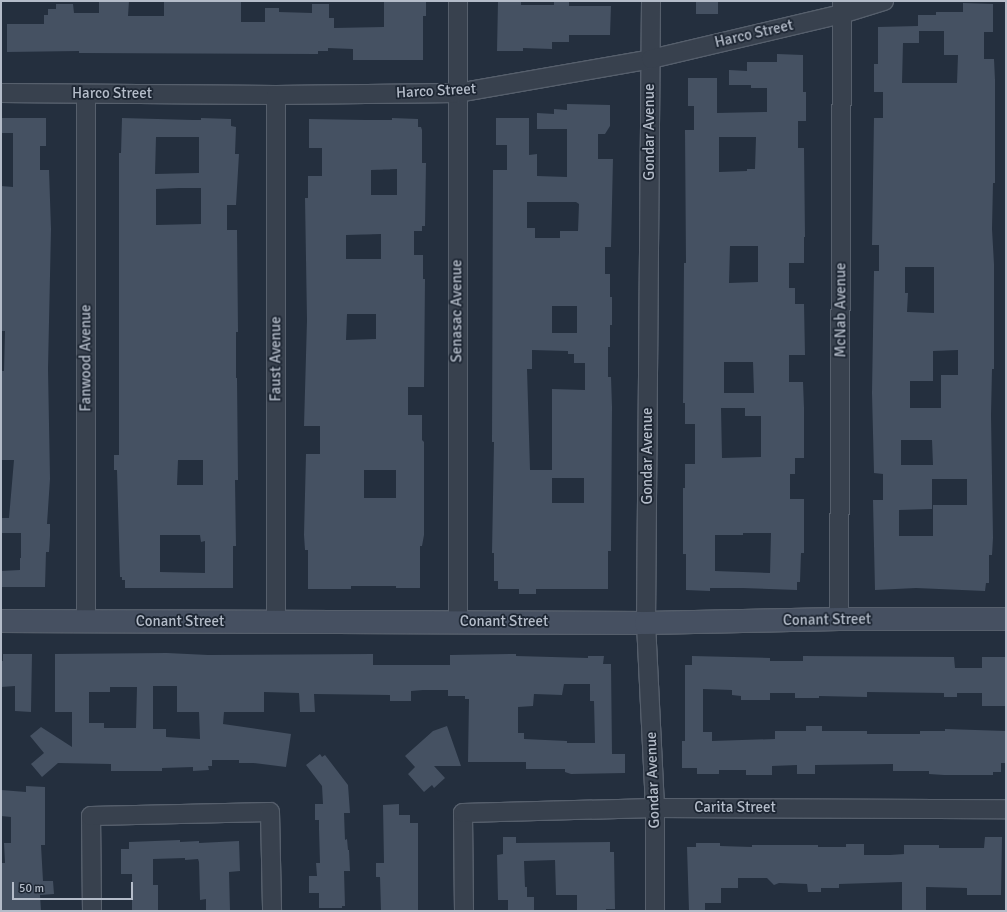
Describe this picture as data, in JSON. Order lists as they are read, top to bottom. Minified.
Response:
{"streets":{"street":["Harco Street","Gondar Avenue","McNab Avenue","Senasac Avenue","Fanwood Avenue","Faust Avenue","Conant Street","Carita Street"]},"crossings":[["Harco Street","Gondar Avenue"],["Harco Street","McNab Avenue"],["Harco Street","Senasac Avenue"],["Harco Street","Fanwood Avenue"],["Harco Street","Faust Avenue"],["Gondar Avenue","Conant Street"],["Gondar Avenue","Carita Street"],["McNab Avenue","Conant Street"],["Senasac Avenue","Conant Street"],["Fanwood Avenue","Conant Street"],["Faust Avenue","Conant Street"]],"scale_bar":"50 m"}
